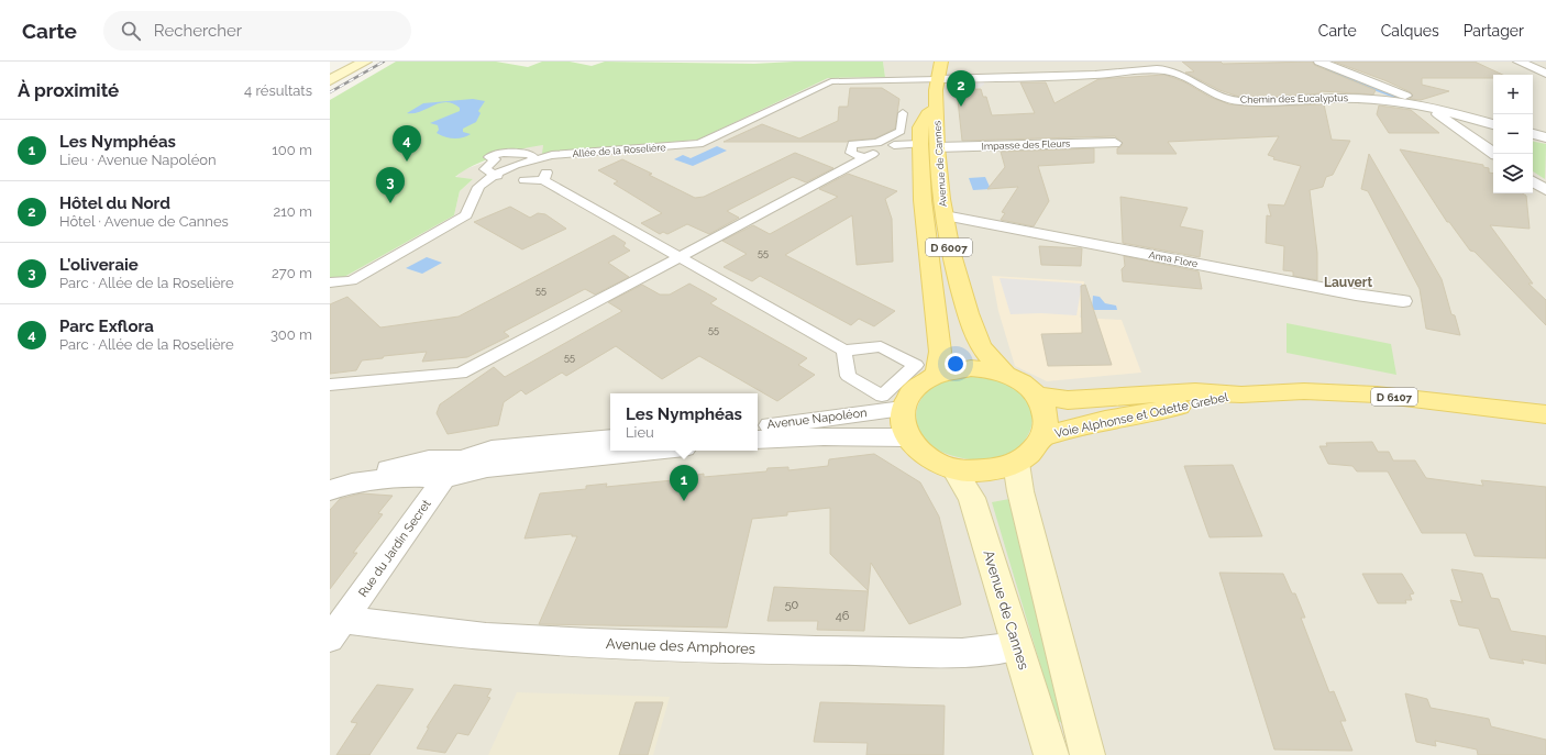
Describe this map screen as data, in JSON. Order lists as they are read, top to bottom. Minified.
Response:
{"streets":{"main road":["Avenue de Cannes","D 6007","D 6107","Voie Alphonse et Odette Grebel"],"street":["Chemin des Eucalyptus","Impasse des Fleurs","Allée de la Roselière","Anna Flore","Avenue Napoléon","Rue du Jardin Secret","Avenue des Amphores"]},"crossings":[["Chemin des Eucalyptus","Allée de la Roselière"],["Chemin des Eucalyptus","Avenue de Cannes"],["Chemin des Eucalyptus","D 6007"],["Impasse des Fleurs","Avenue de Cannes"],["Allée de la Roselière","Avenue de Cannes"],["Allée de la Roselière","D 6007"],["Avenue de Cannes","D 6007"],["Avenue de Cannes","Anna Flore"],["Avenue de Cannes","Voie Alphonse et Odette Grebel"],["Avenue de Cannes","Avenue Napoléon"],["Avenue de Cannes","Avenue des Amphores"],["Voie Alphonse et Odette Grebel","Avenue Napoléon"],["Rue du Jardin Secret","Avenue des Amphores"]],"districts":["Lauvert"],"house_numbers":["55","55","55","55","50","46"],"page":{"header":"Carte","search":"Rechercher","nav":["Carte","Calques","Partager"],"heading":["À proximité","4 résultats"],"pins":["2","4","3","1"],"map_buttons":["+","−"],"list":[{"mark":"1","name":"Les Nymphéas","note":"Lieu · Avenue Napoléon","value":"100 m"},{"mark":"2","name":"Hôtel du Nord","note":"Hôtel · Avenue de Cannes","value":"210 m"},{"mark":"3","name":"L'oliveraie","note":"Parc · Allée de la Roselière","value":"270 m"},{"mark":"4","name":"Parc Exflora","note":"Parc · Allée de la Roselière","value":"300 m"}],"popup":["Les Nymphéas","Lieu"]}}
